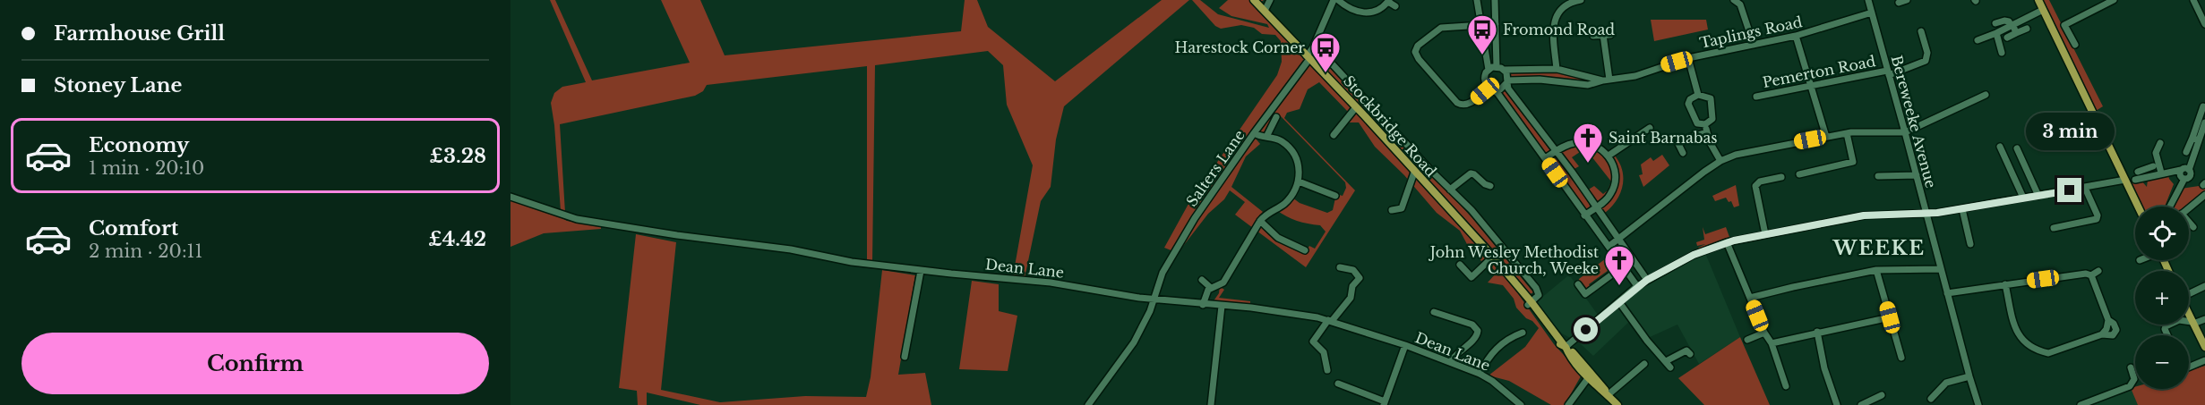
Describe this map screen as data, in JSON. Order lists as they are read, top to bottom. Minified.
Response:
{"streets":{"main road":["Stockbridge Road"],"street":["Taplings Road","Pemerton Road","Bereweeke Avenue","Salters Lane","Dean Lane"]},"crossings":[["Taplings Road","Bereweeke Avenue"],["Pemerton Road","Bereweeke Avenue"],["Stockbridge Road","Salters Lane"],["Salters Lane","Dean Lane"]],"districts":["WEEKE"],"places":{"bus stop":["Fromond Road","Harestock Corner"],"church":["Saint Barnabas","John Wesley Methodist Church, Weeke"]},"page":{"banner":["Farmhouse Grill","Stoney Lane"],"bubble":"3 min","list":[{"name":"Economy","note":"1 min · 20:10","value":"£3.28"},{"name":"Comfort","note":"2 min · 20:11","value":"£4.42"}],"map_buttons":["+","−"],"buttons":"Confirm"}}
